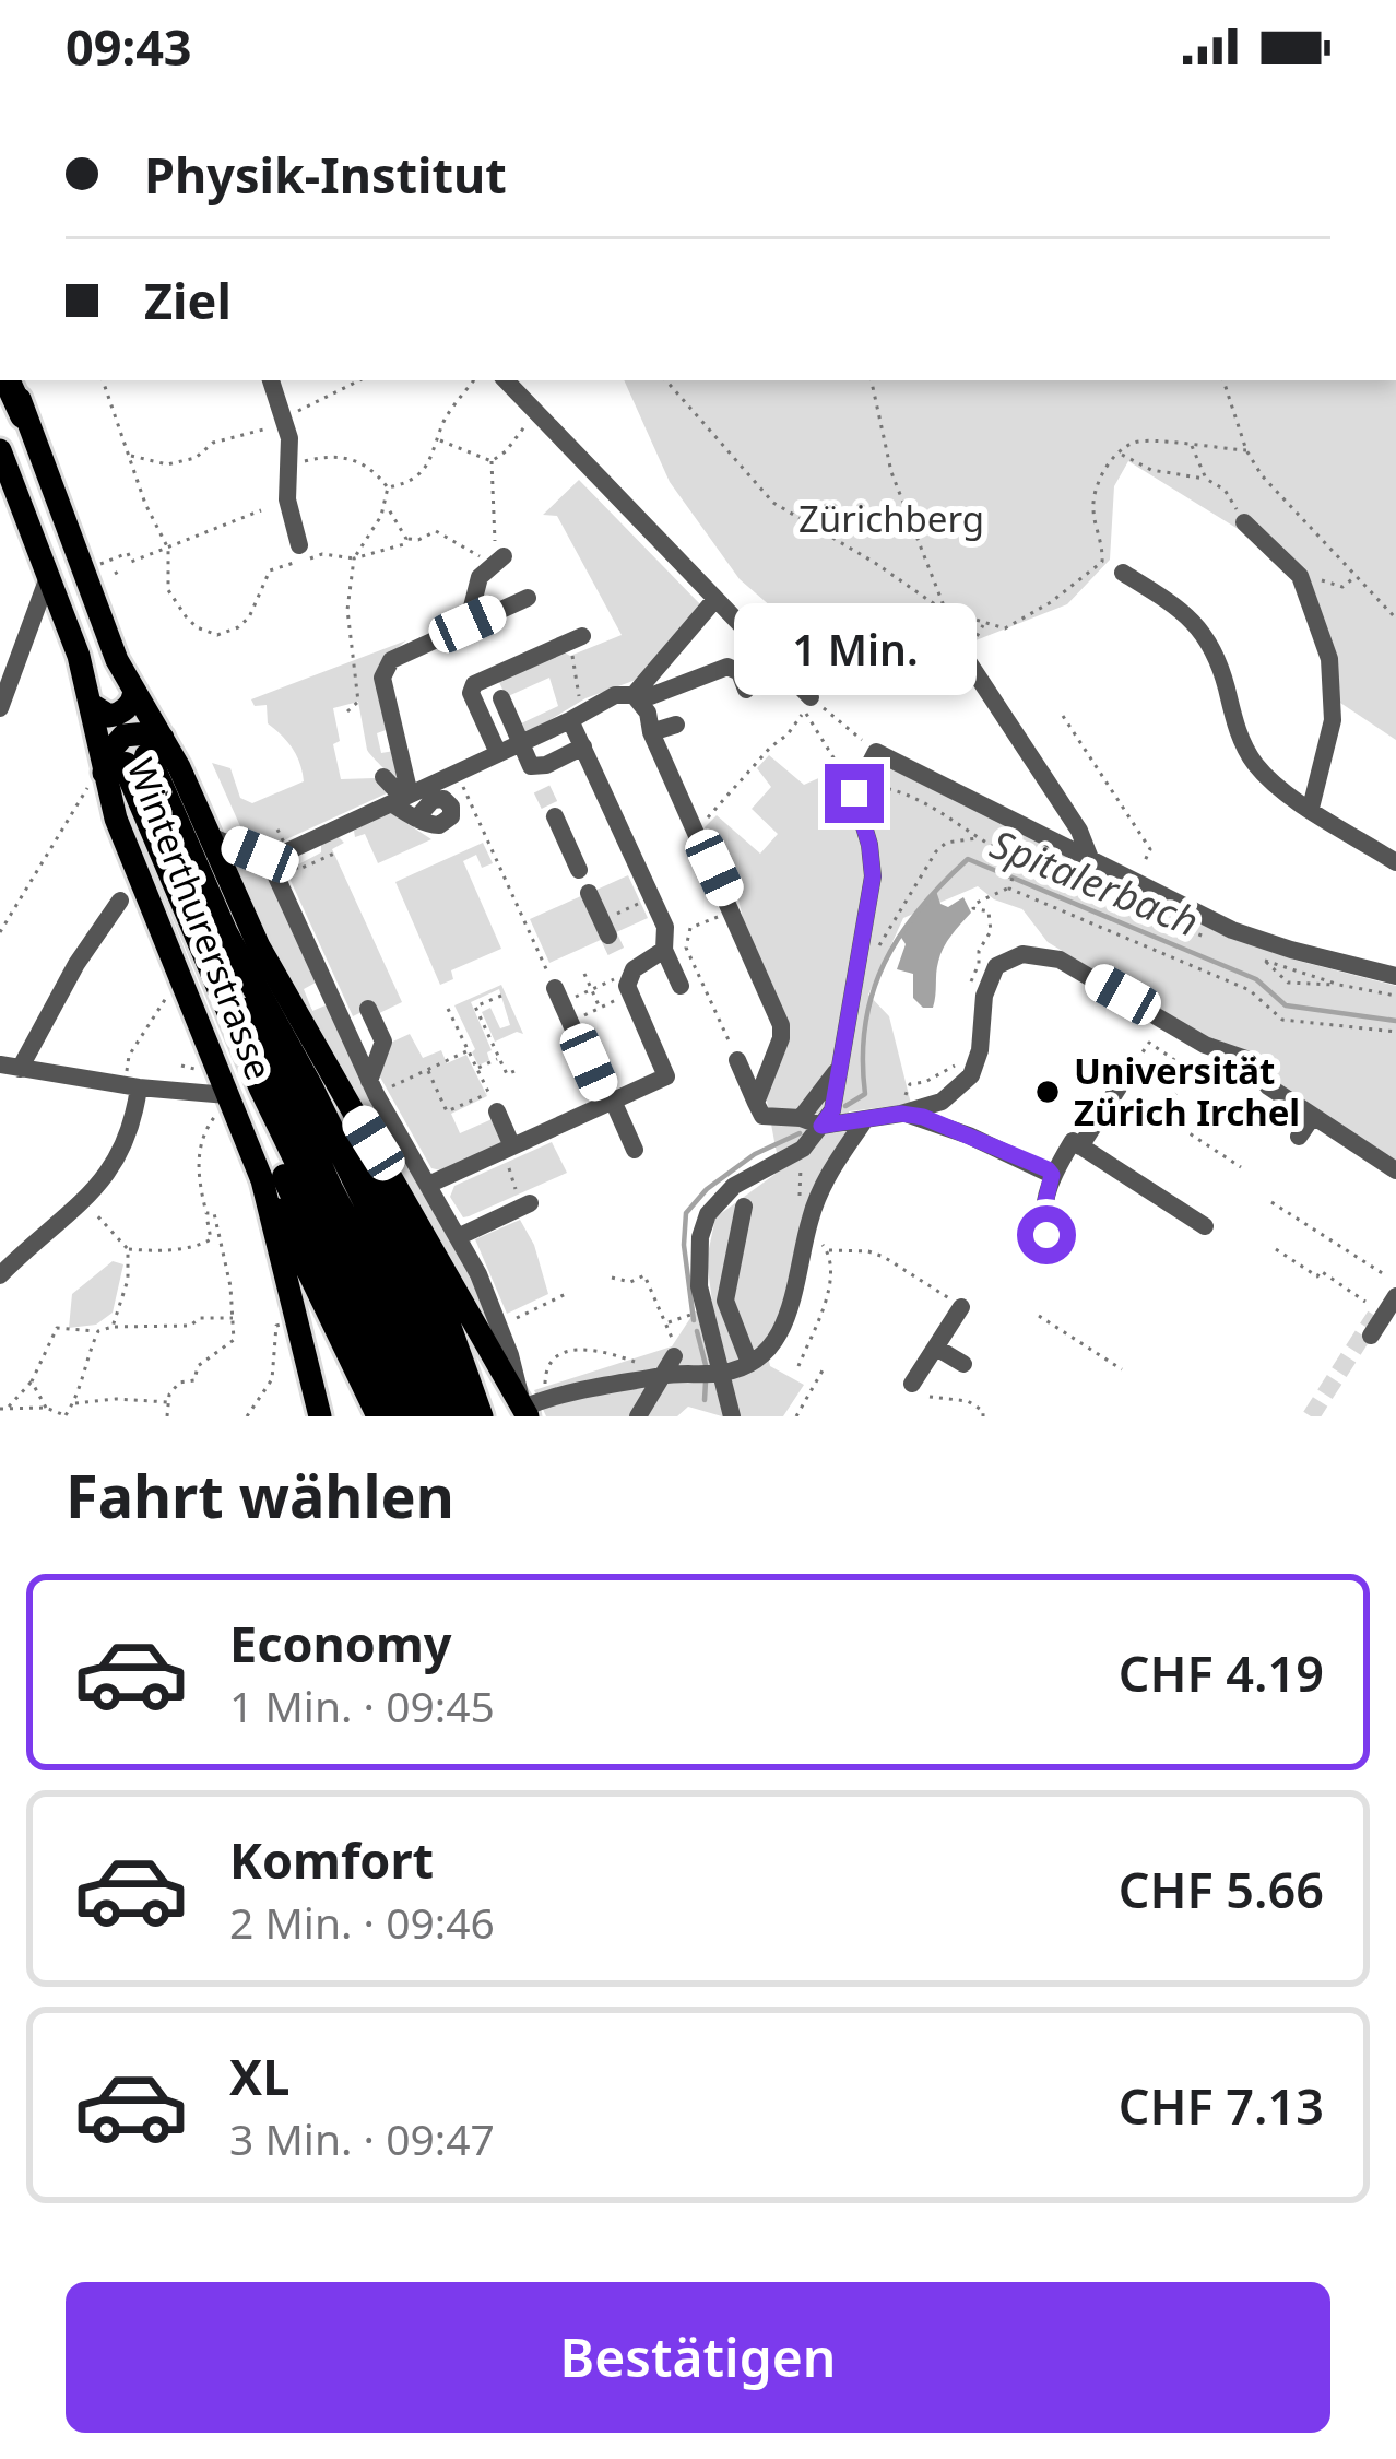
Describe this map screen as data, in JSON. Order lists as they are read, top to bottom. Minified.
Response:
{"streets":{"main road":["Winterthurerstrasse"]},"water":["Spitalerbach"],"parks":["Zürichberg"],"places":["Universität Zürich Irchel"],"page":{"status":"09:43","banner":["Physik-Institut","Ziel"],"bubble":"1 Min.","heading":"Fahrt wählen","list":[{"name":"Economy","note":"1 Min. · 09:45","value":"CHF 4.19"},{"name":"Komfort","note":"2 Min. · 09:46","value":"CHF 5.66"},{"name":"XL","note":"3 Min. · 09:47","value":"CHF 7.13"}],"buttons":"Bestätigen"}}
